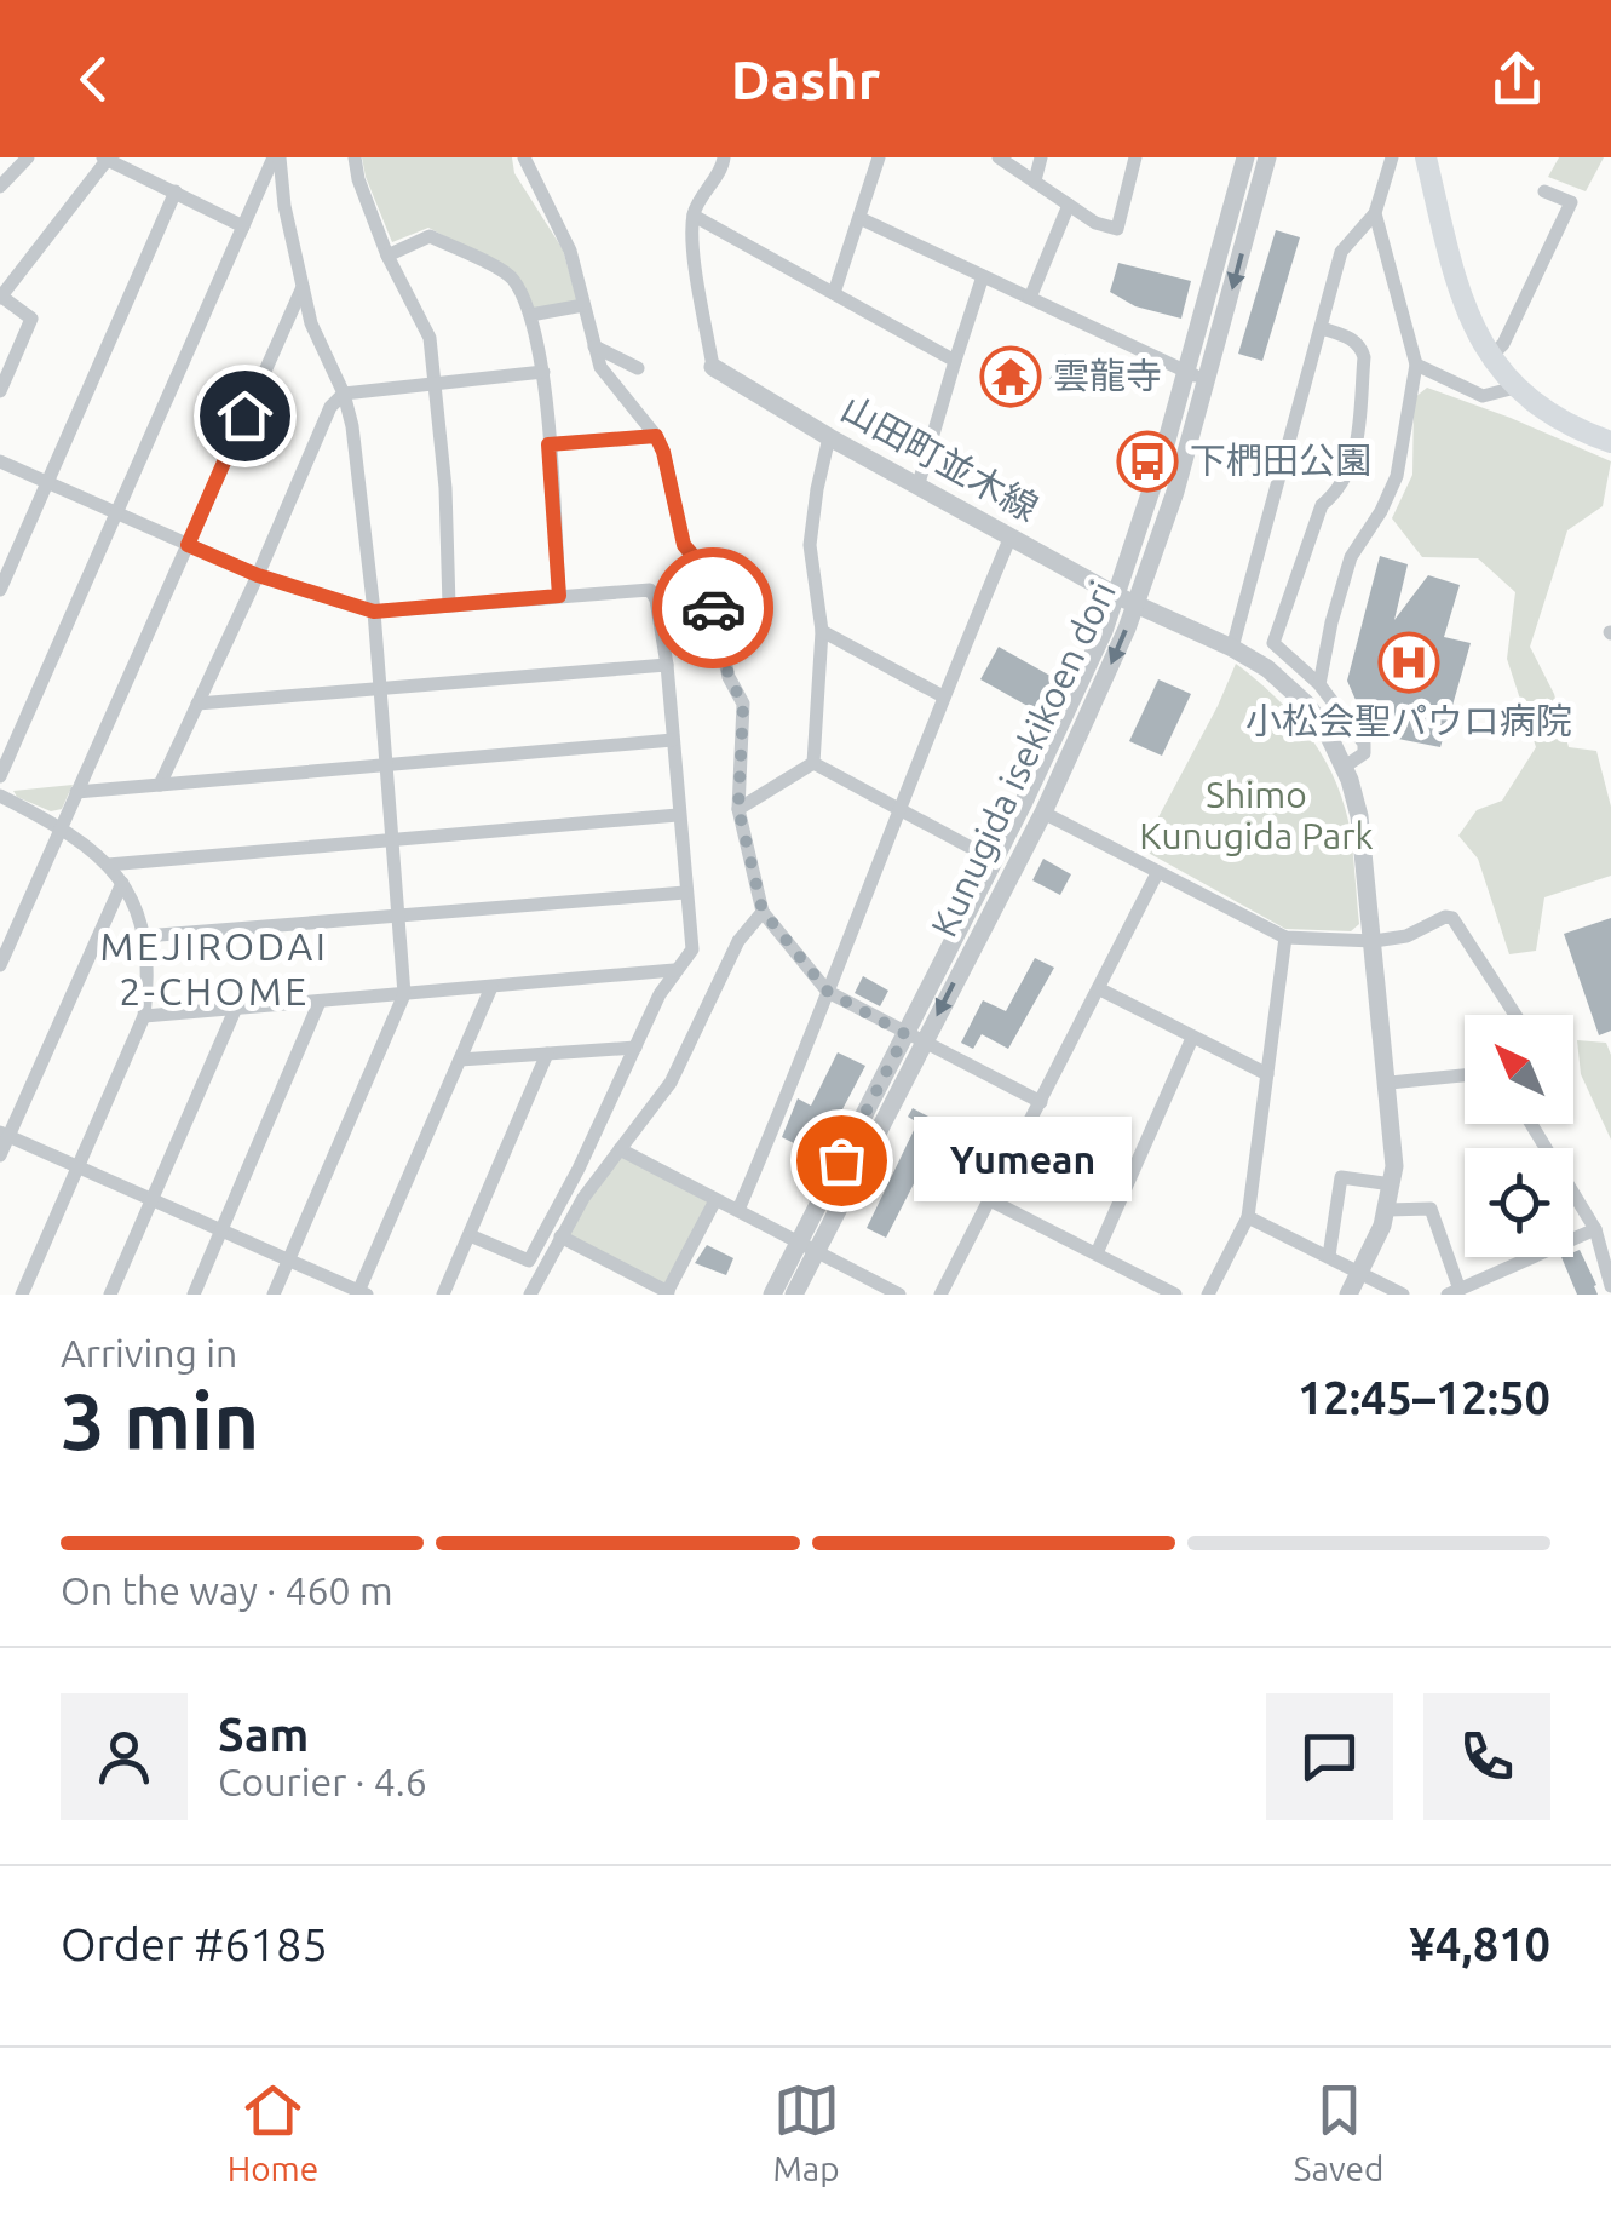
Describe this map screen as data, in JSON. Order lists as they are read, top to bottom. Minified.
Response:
{"streets":{"street":["山田町並木線","Kunugida isekikoen dori"]},"crossings":[["山田町並木線","Kunugida isekikoen dori"]],"districts":["MEJIRODAI 2-CHOME"],"parks":["Shimo Kunugida Park"],"places":{"temple":["雲龍寺"],"bus stop":["下椚田公園"],"hospital":["小松会聖パウロ病院"],"other":["Yumean"]},"north":"top left","page":{"header":"Dashr","bubble":"Yumean","heading":["3 min","Arriving in","12:45–12:50"],"panel":["Sam","Courier · 4.6","Order #6185","¥4,810"],"bar":"On the way · 460 m","tabs":["Home","Map","Saved"]}}
